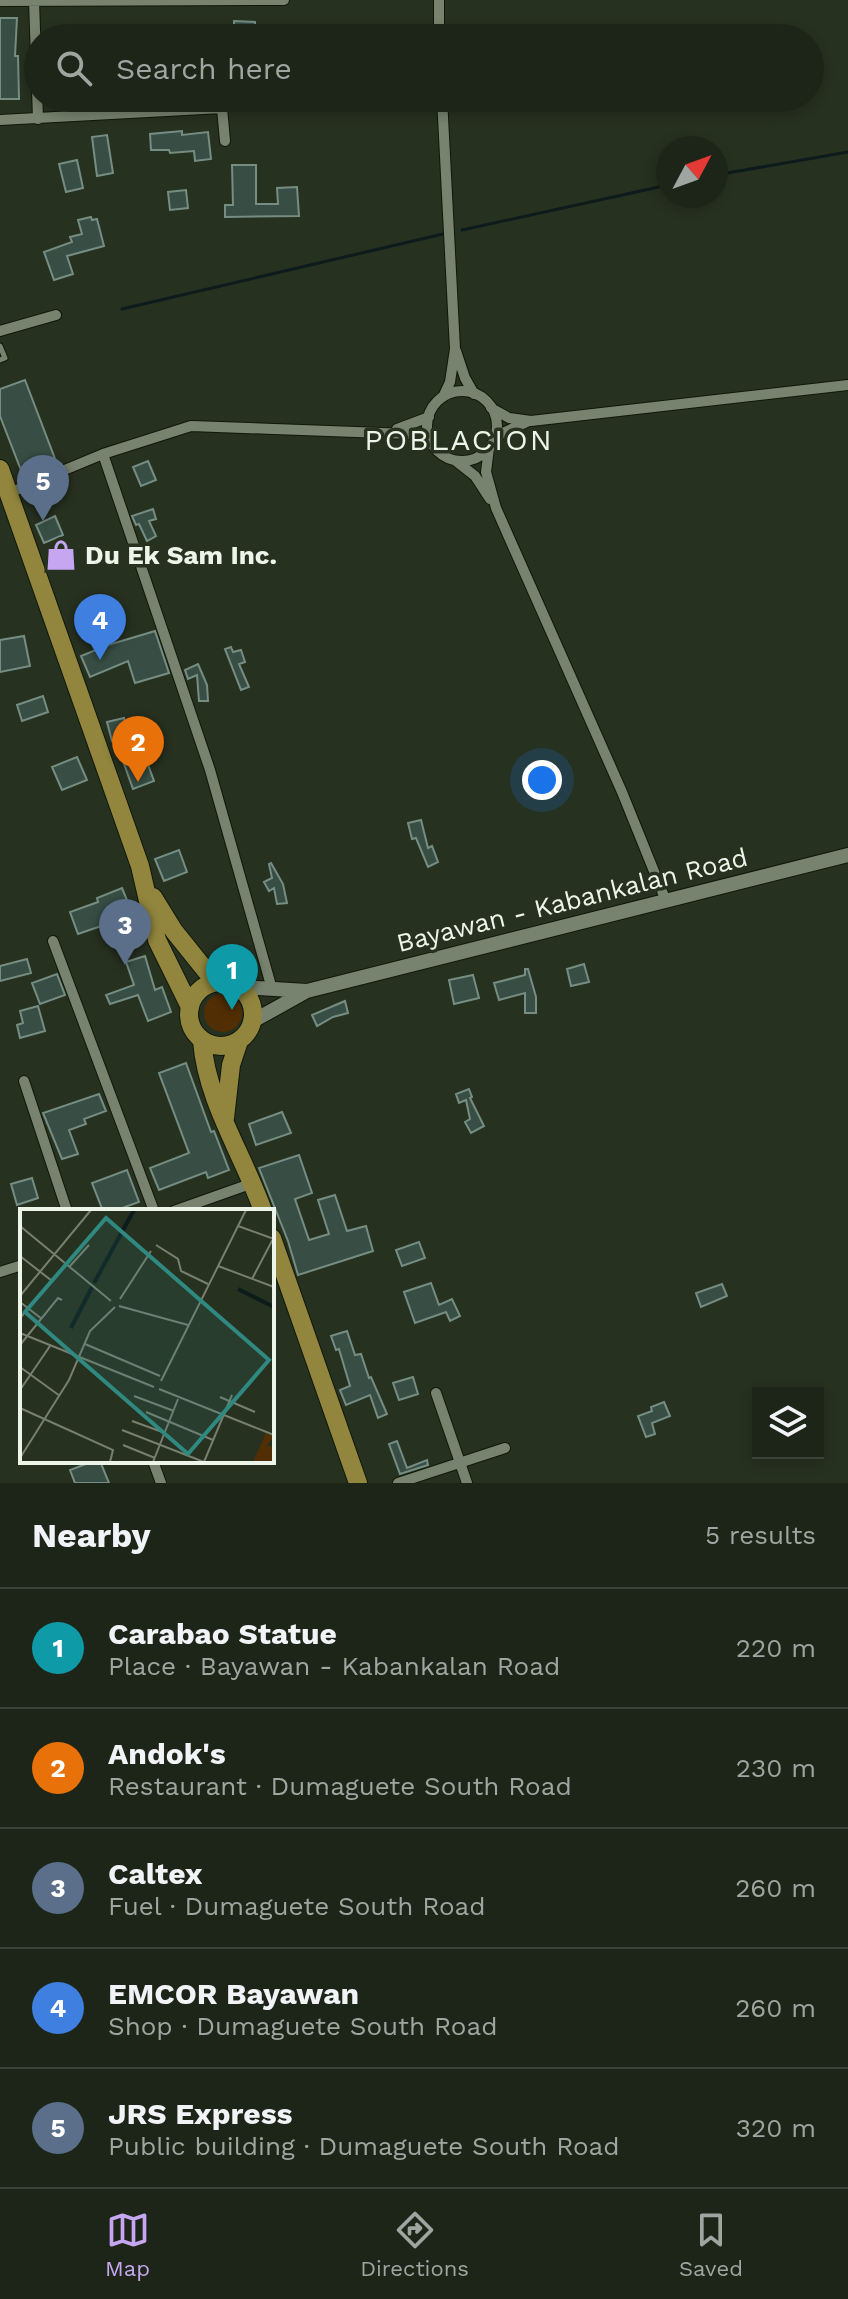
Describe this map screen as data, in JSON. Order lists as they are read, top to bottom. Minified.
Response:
{"streets":{"main road":["Bayawan - Kabankalan Road"]},"districts":["POBLACION"],"places":{"shop":["Du Ek Sam Inc."]},"north":"top right","page":{"search":"Search here","pins":["5","4","2","3","1"],"heading":["Nearby","5 results"],"list":[{"mark":"1","name":"Carabao Statue","note":"Place · Bayawan - Kabankalan Road","value":"220 m"},{"mark":"2","name":"Andok's","note":"Restaurant · Dumaguete South Road","value":"230 m"},{"mark":"3","name":"Caltex","note":"Fuel · Dumaguete South Road","value":"260 m"},{"mark":"4","name":"EMCOR Bayawan","note":"Shop · Dumaguete South Road","value":"260 m"},{"mark":"5","name":"JRS Express","note":"Public building · Dumaguete South Road","value":"320 m"}],"nav":["Map","Directions","Saved"]}}
